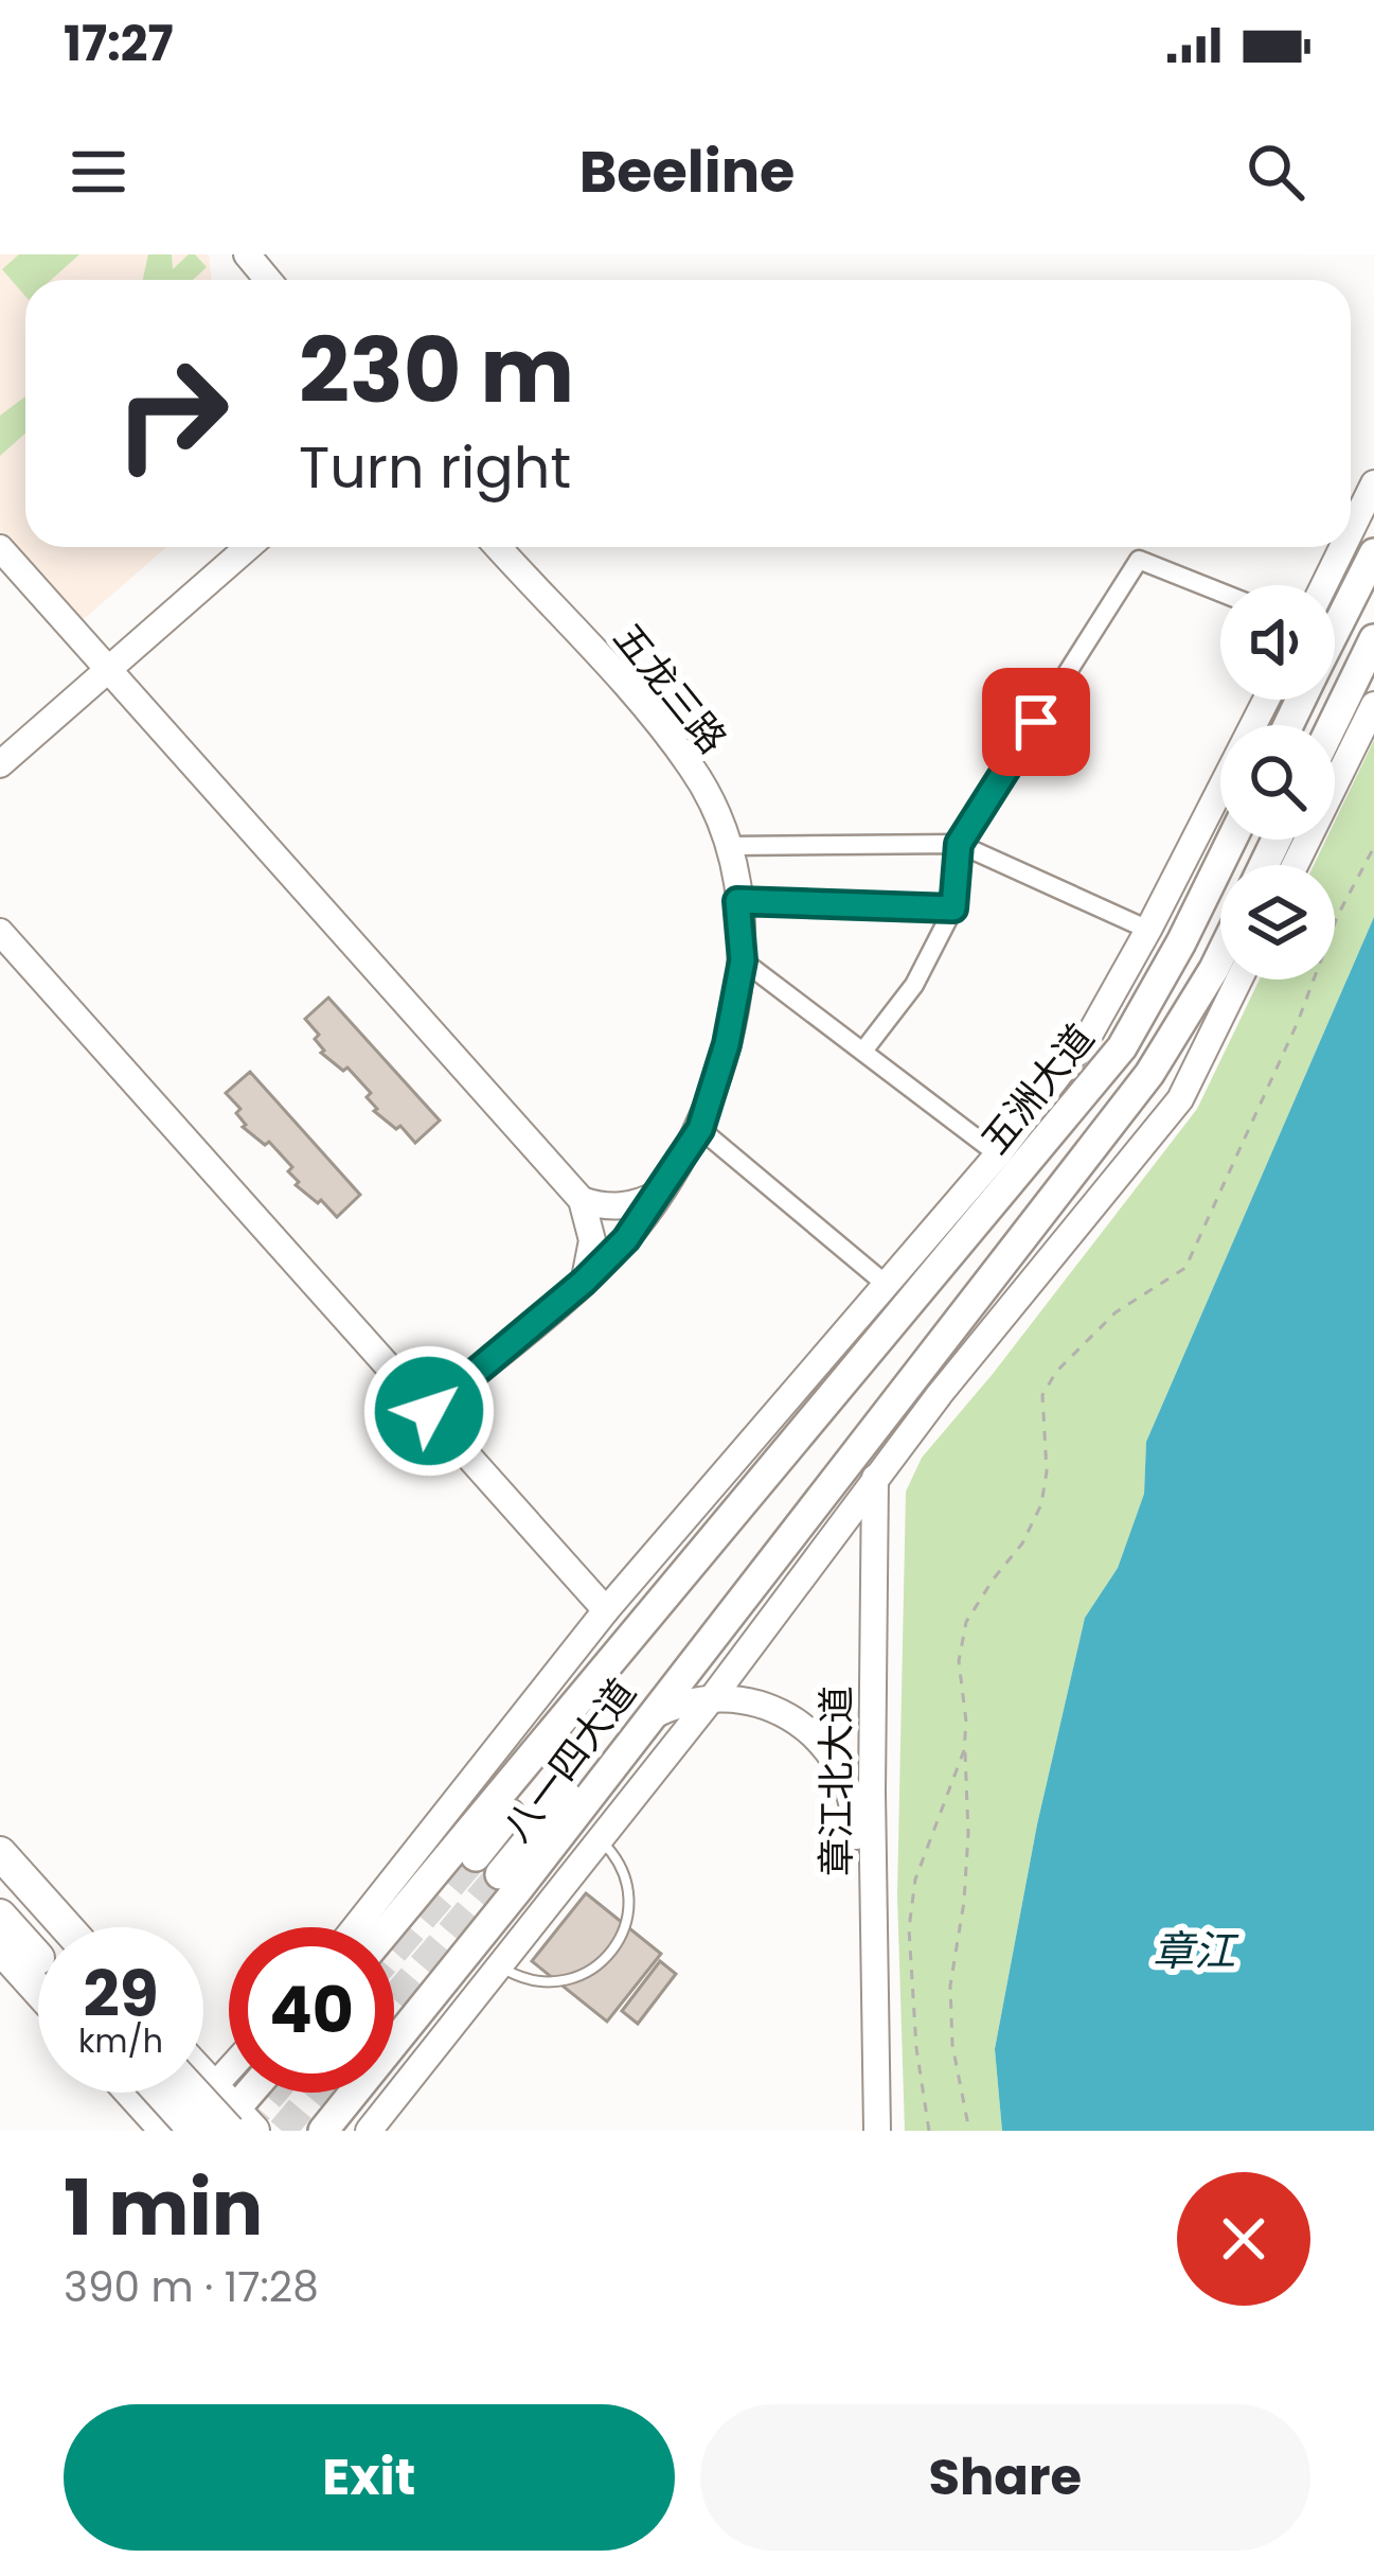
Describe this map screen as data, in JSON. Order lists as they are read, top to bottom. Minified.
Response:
{"streets":{"main road":["五洲大道","八一四大道"],"street":["五龙三路","章江北大道"]},"crossings":[["五洲大道","八一四大道"],["五洲大道","章江北大道"],["八一四大道","章江北大道"]],"water":["章江"],"page":{"status":"17:27","header":"Beeline","turn":["230 m","Turn right"],"speed":"29 km/h","limit":"40","heading":["1 min","390 m · 17:28"],"buttons":["Exit","Share"]}}
